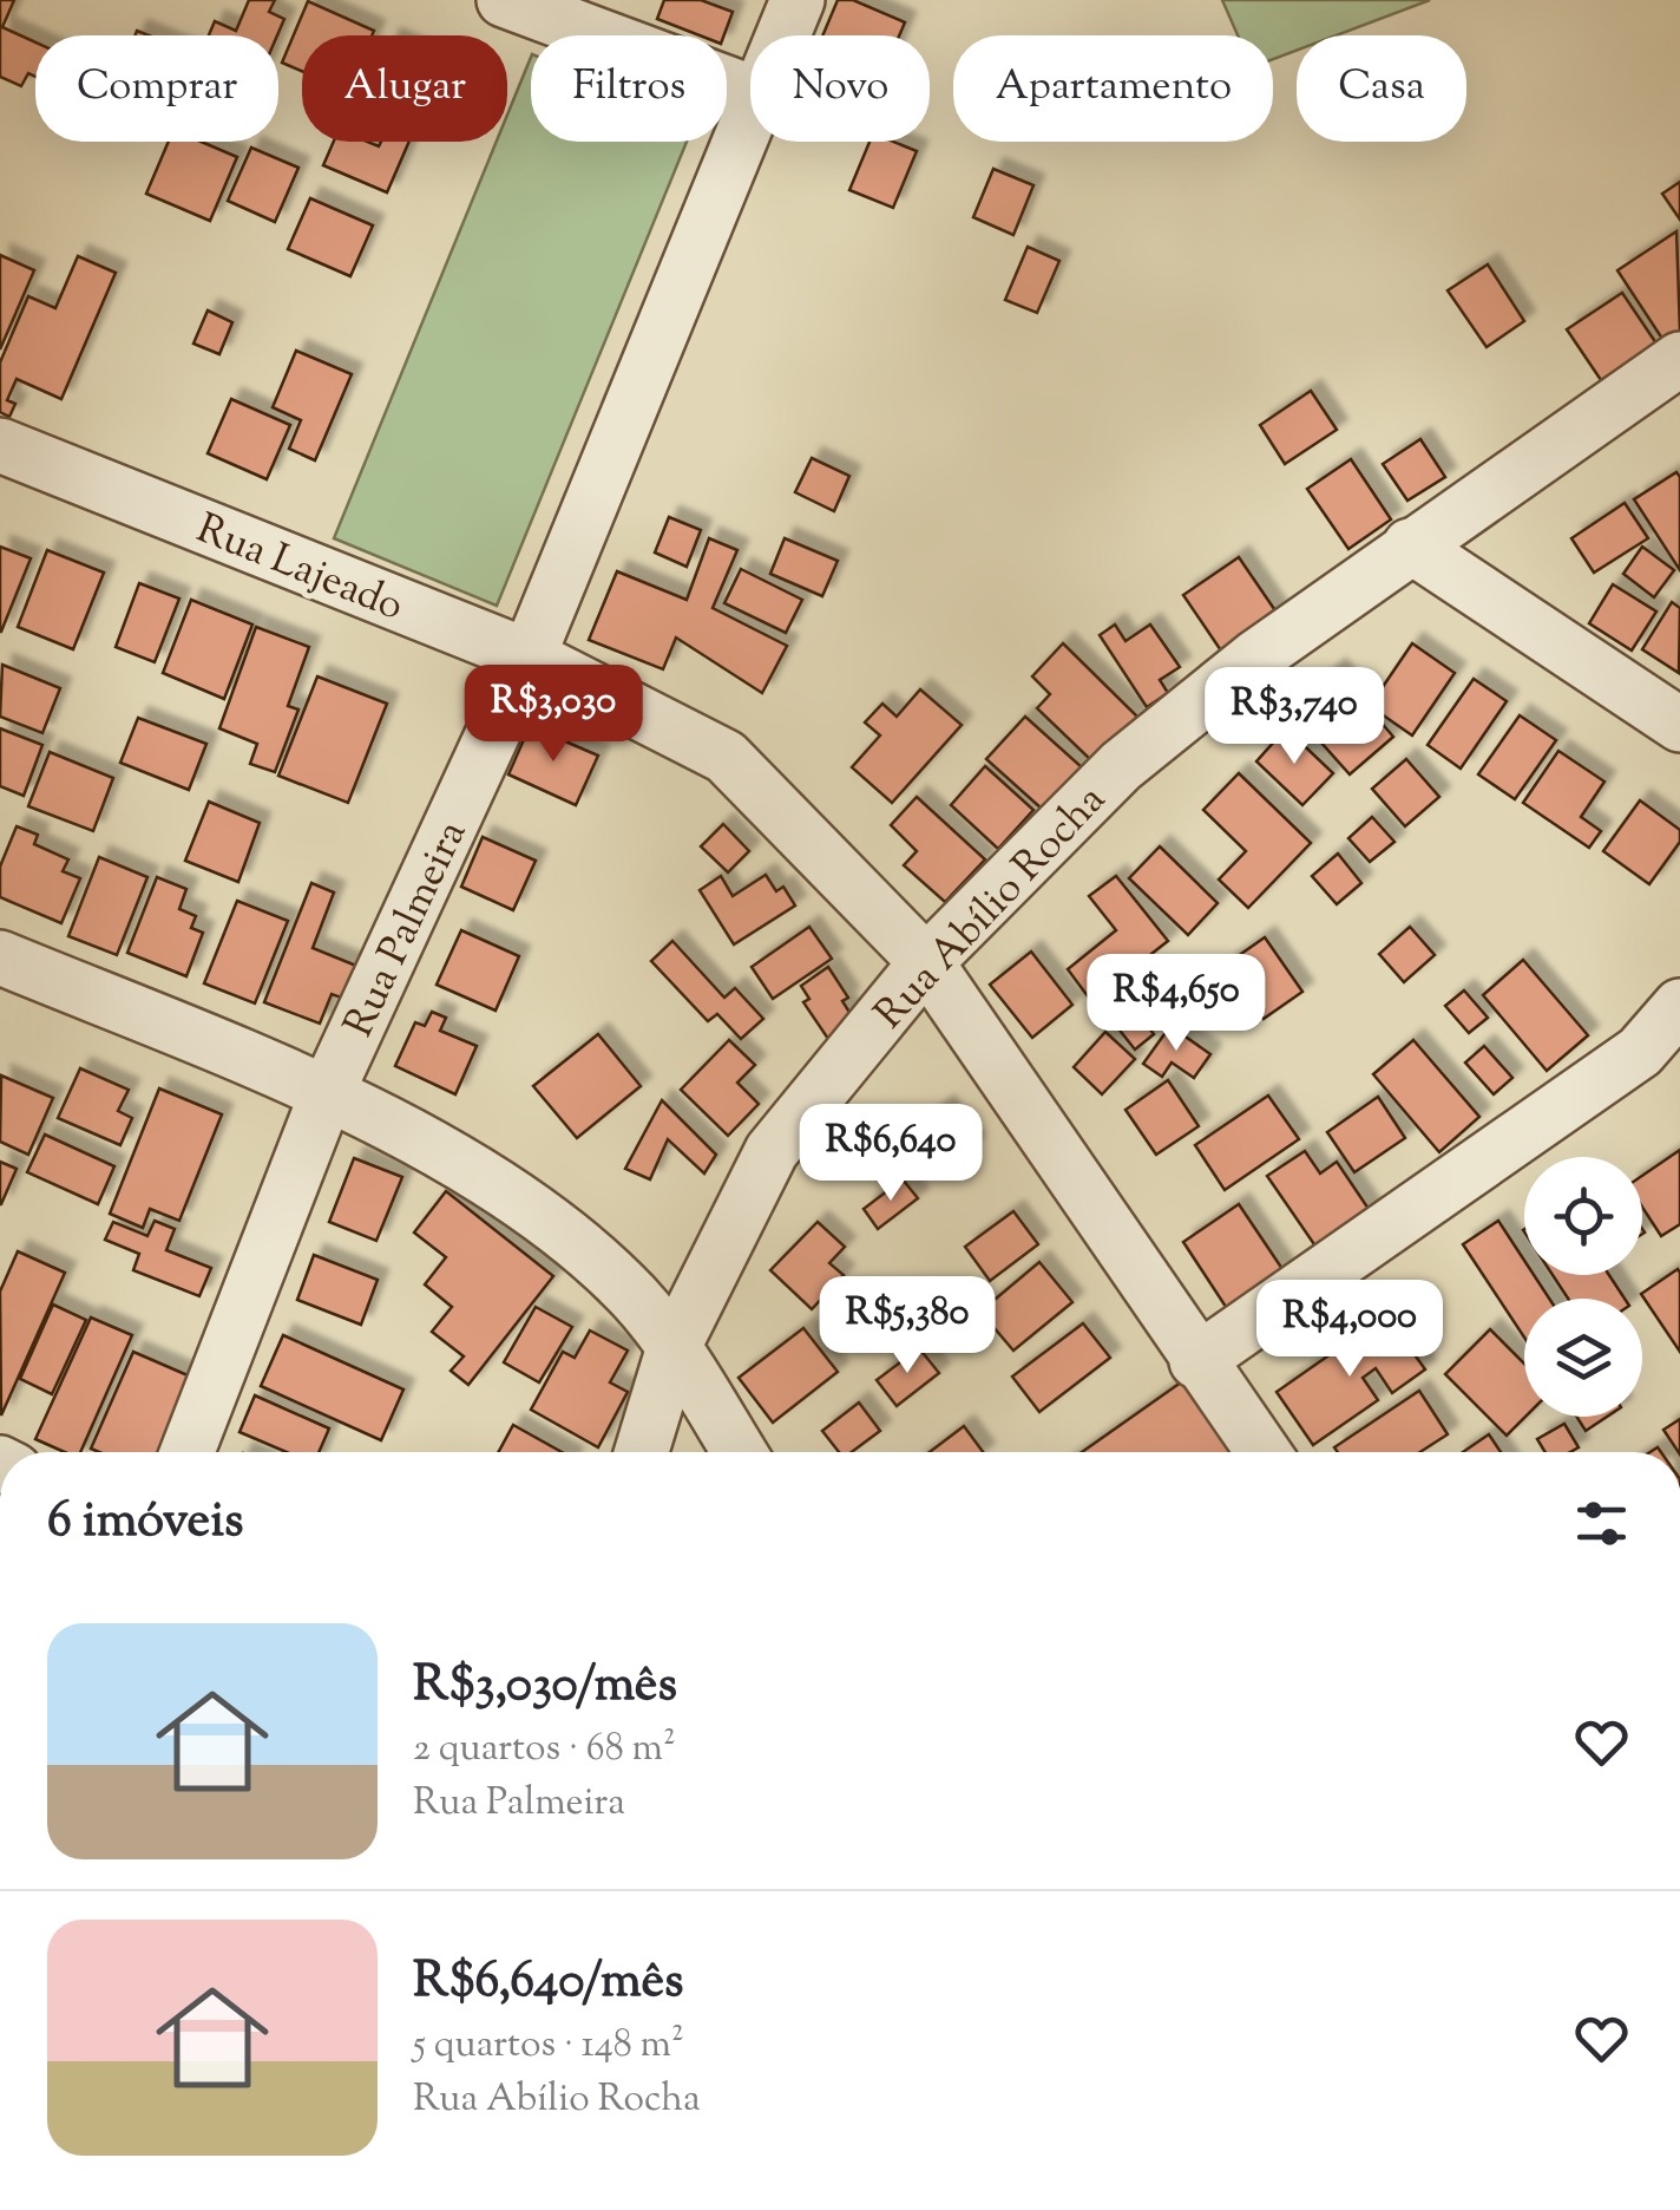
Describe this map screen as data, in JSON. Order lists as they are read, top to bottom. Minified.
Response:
{"streets":{"street":["Rua Lajeado","Rua Abílio Rocha","Rua Palmeira"]},"crossings":[["Rua Lajeado","Rua Abílio Rocha"],["Rua Lajeado","Rua Palmeira"]],"page":{"chip":["Comprar","Alugar","Filtros","Novo","Apartamento","Casa"],"price":["R$3,030","R$3,740","R$4,650","R$6,640","R$5,380","R$4,000"],"heading":"6 imóveis","list":[{"name":"R$3,030/mês","note":"2 quartos · 68 m² · Rua Palmeira"},{"name":"R$6,640/mês","note":"5 quartos · 148 m² · Rua Abílio Rocha"}]}}
